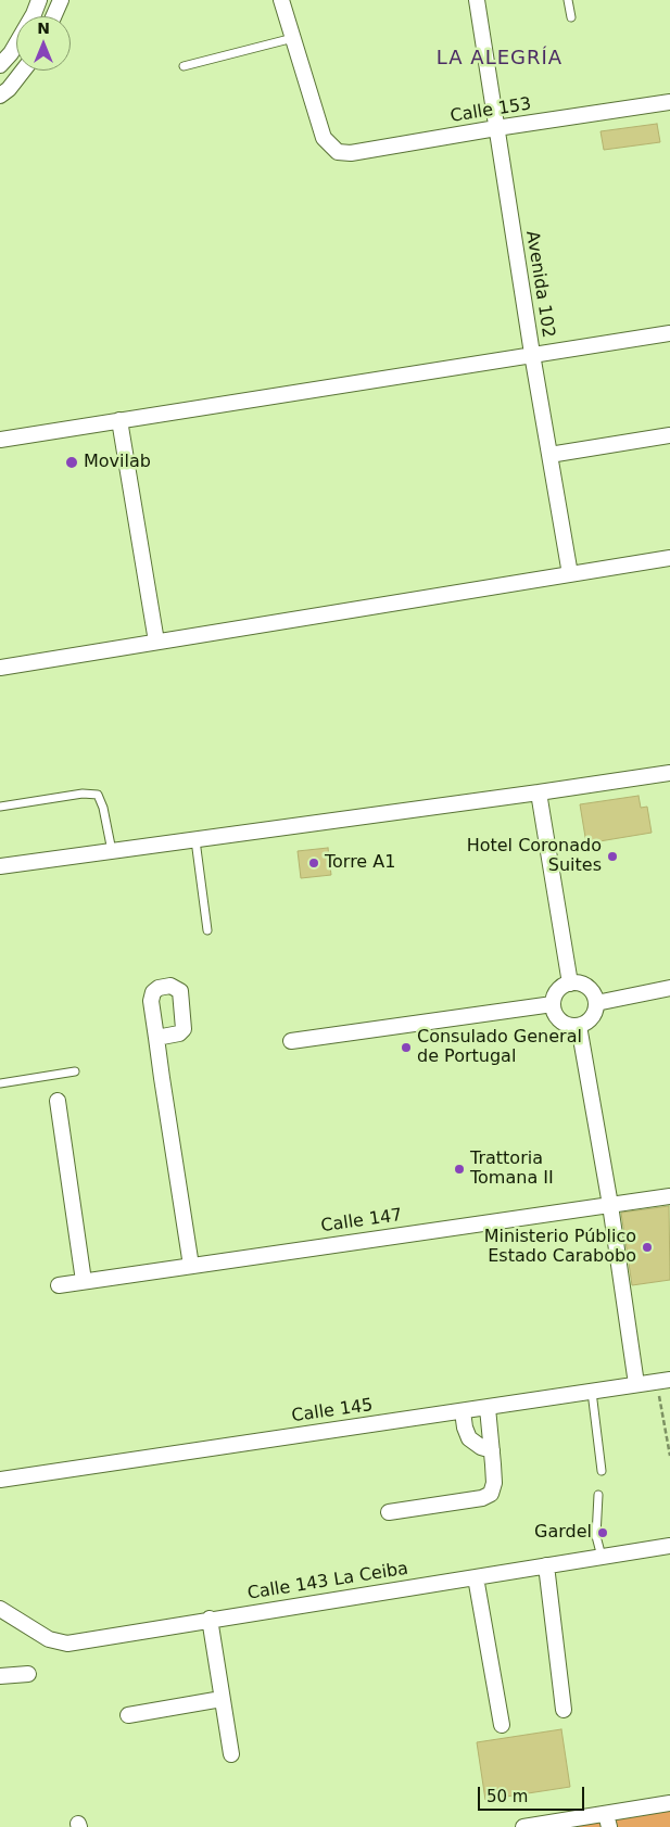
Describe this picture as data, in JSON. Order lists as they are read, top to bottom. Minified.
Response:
{"streets":{"street":["Calle 153","Avenida 102","Calle 147","Calle 145","Calle 143 La Ceiba"]},"crossings":[["Calle 153","Avenida 102"]],"districts":["LA ALEGRÍA"],"places":["Movilab","Hotel Coronado Suites","Torre A1","Consulado General de Portugal","Trattoria Tomana II","Ministerio Público Estado Carabobo","Gardel"],"scale_bar":"50 m","north":"top"}
